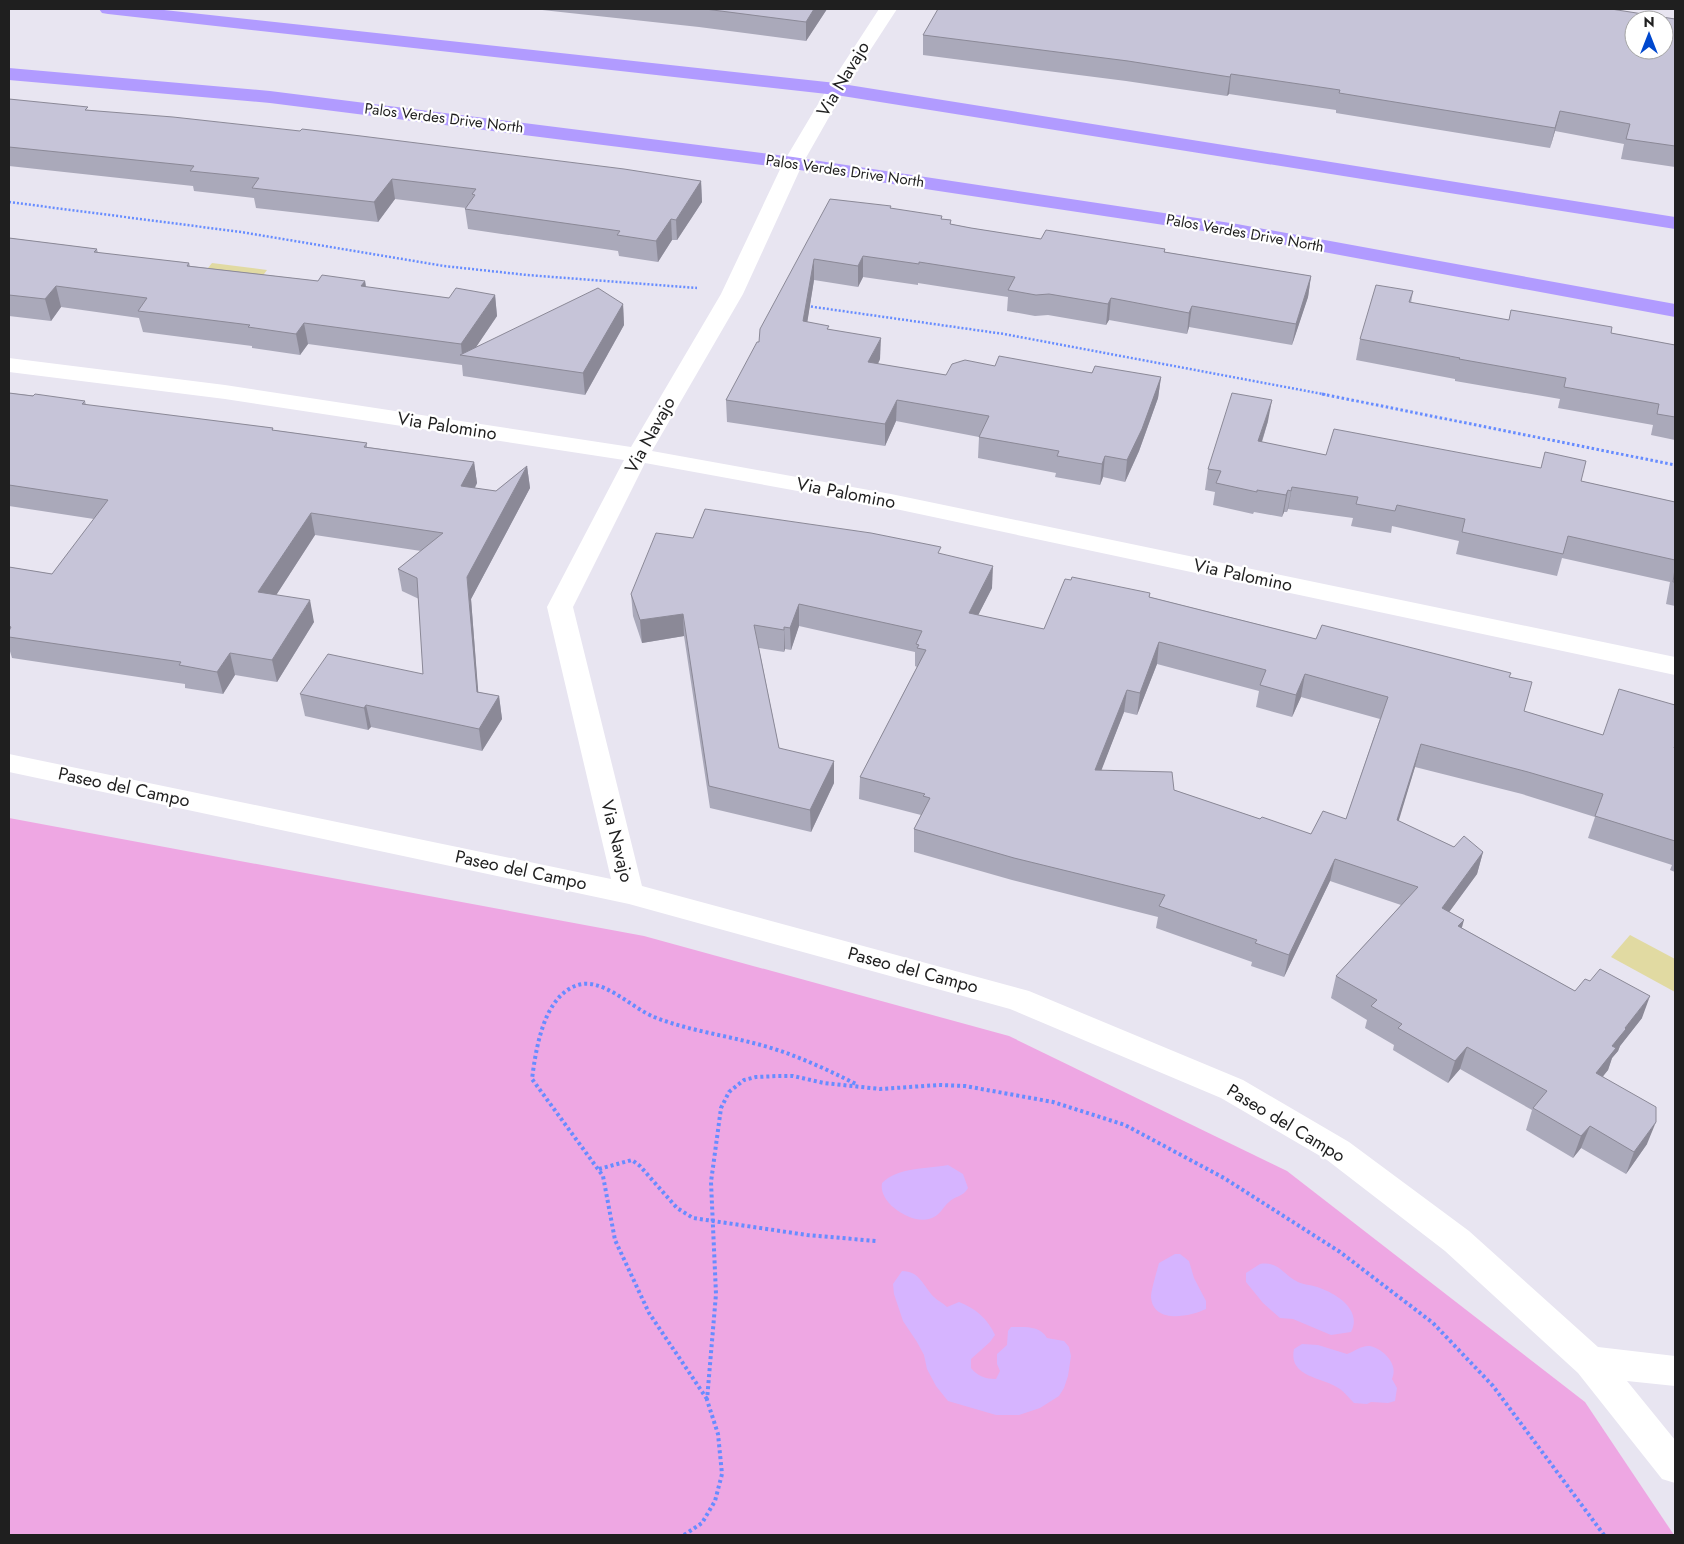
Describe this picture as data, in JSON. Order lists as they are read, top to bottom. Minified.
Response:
{"streets":{"main road":["Palos Verdes Drive North"],"street":["Via Navajo","Via Palomino","Paseo del Campo"]},"crossings":[["Via Navajo","Palos Verdes Drive North"],["Via Navajo","Via Palomino"],["Via Navajo","Paseo del Campo"]],"north":"top"}
